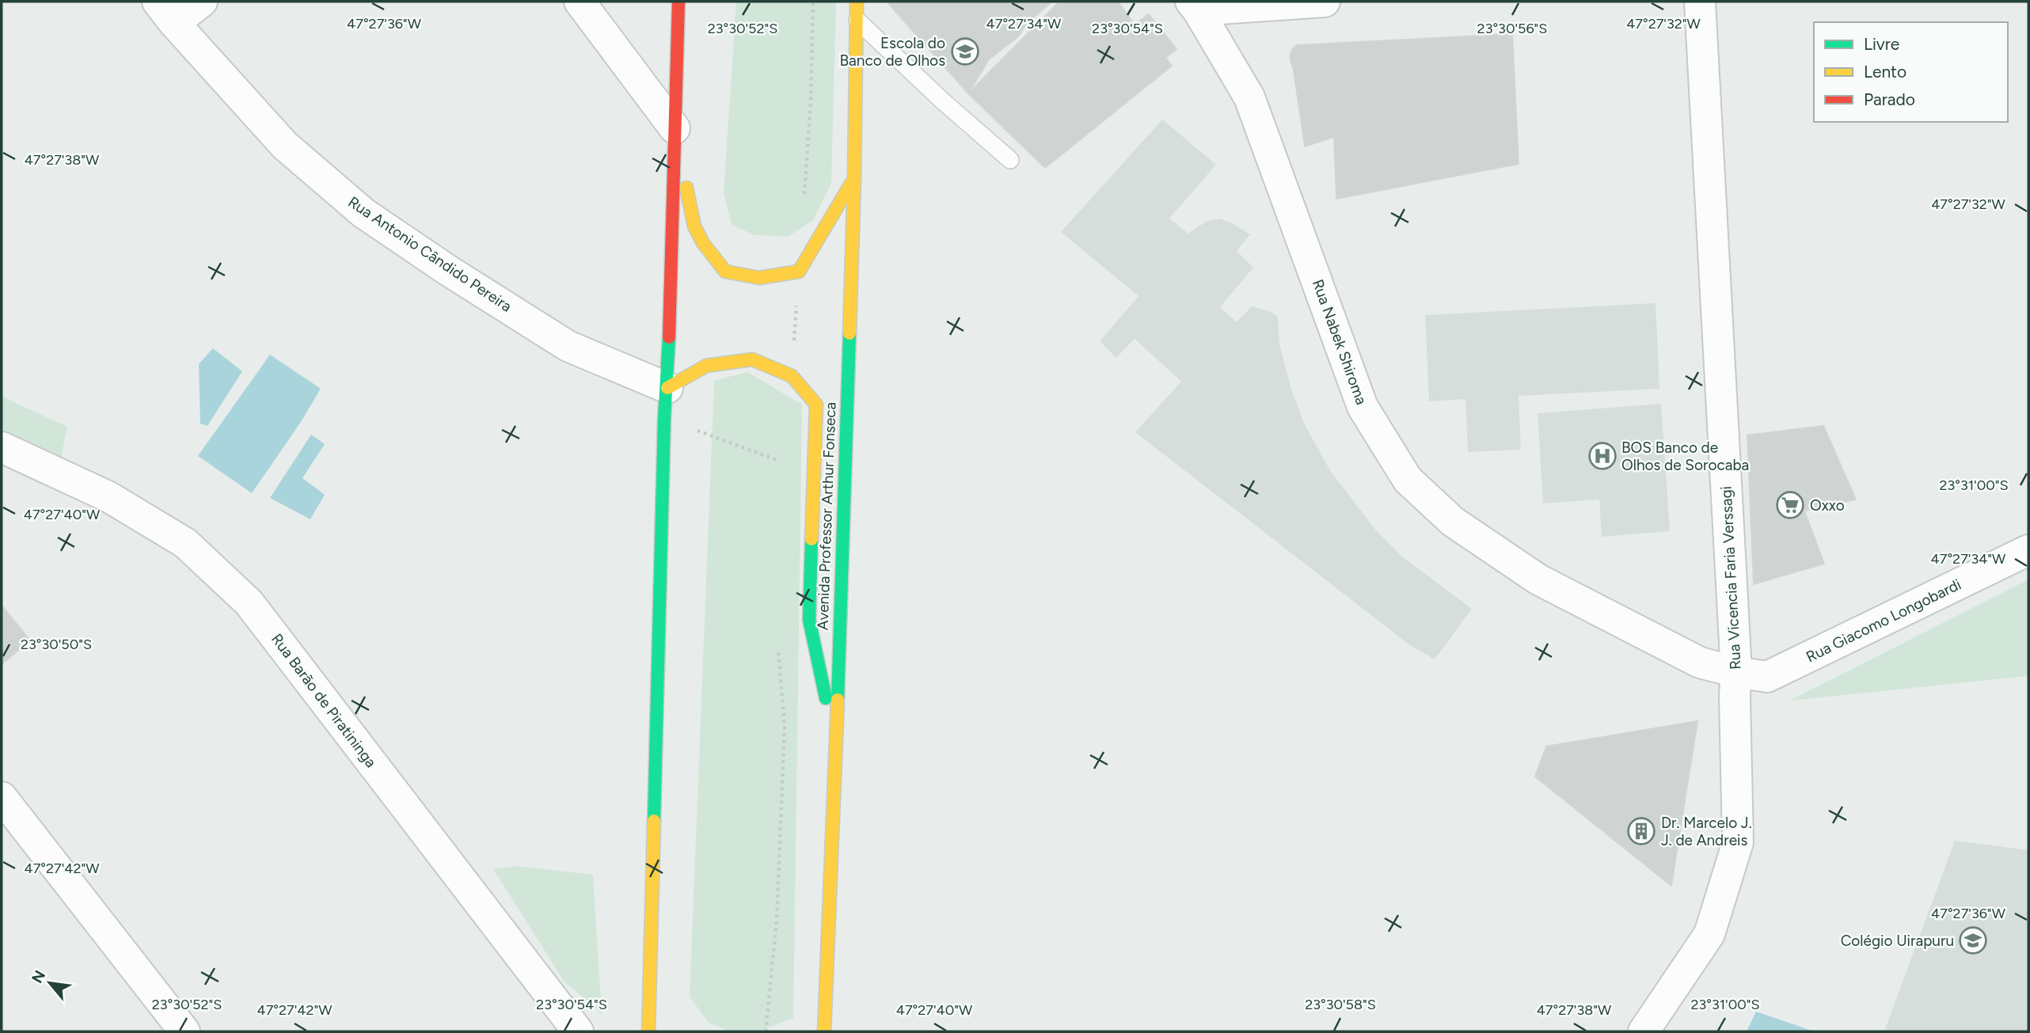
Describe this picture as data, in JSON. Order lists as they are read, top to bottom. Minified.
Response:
{"streets":{"street":["Rua Antonio Cândido Pereira","Rua Nabek Shiroma","Avenida Professor Arthur Fonseca","Rua Vicencia Faria Verssagi","Rua Giacomo Longobardi","Rua Barão de Piratininga"]},"crossings":[["Rua Nabek Shiroma","Rua Vicencia Faria Verssagi"],["Rua Nabek Shiroma","Rua Giacomo Longobardi"],["Rua Vicencia Faria Verssagi","Rua Giacomo Longobardi"]],"places":{"school or university":["Escola do Banco de Olhos","Colégio Uirapuru"],"hospital":["BOS Banco de Olhos de Sorocaba"],"supermarket":["Oxxo"],"building":["Dr. Marcelo J. J. de Andreis"]},"legend":["Livre","Lento","Parado"],"north":"top left","coordinates":["47°27'36\"W","47°27'34\"W","47°27'32\"W","23°30'52\"S","23°30'54\"S","23°30'56\"S","47°27'38\"W","23°31'00\"S","47°27'40\"W","23°30'50\"S","47°27'42\"W","23°30'58\"S"]}
